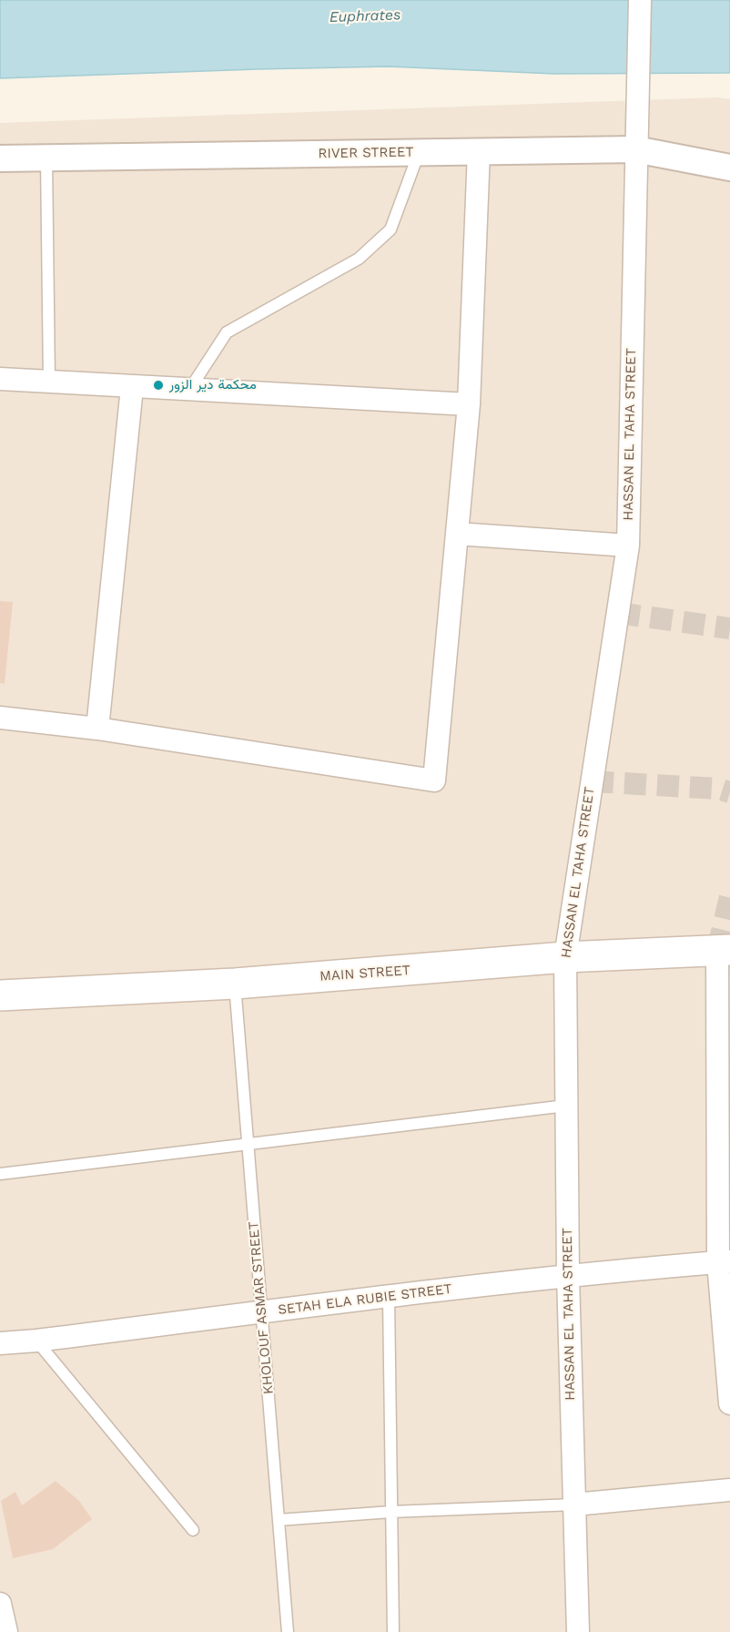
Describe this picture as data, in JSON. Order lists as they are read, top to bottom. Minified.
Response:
{"streets":{"main road":["MAIN STREET"],"street":["RIVER STREET","HASSAN EL TAHA STREET","SETAH ELA RUBIE STREET"],"lane":["KHOLOUF ASMAR STREET"]},"crossings":[["RIVER STREET","HASSAN EL TAHA STREET"],["HASSAN EL TAHA STREET","MAIN STREET"],["HASSAN EL TAHA STREET","SETAH ELA RUBIE STREET"],["MAIN STREET","KHOLOUF ASMAR STREET"],["SETAH ELA RUBIE STREET","KHOLOUF ASMAR STREET"]],"water":["Euphrates"],"places":["محكمة دير الزور"]}
